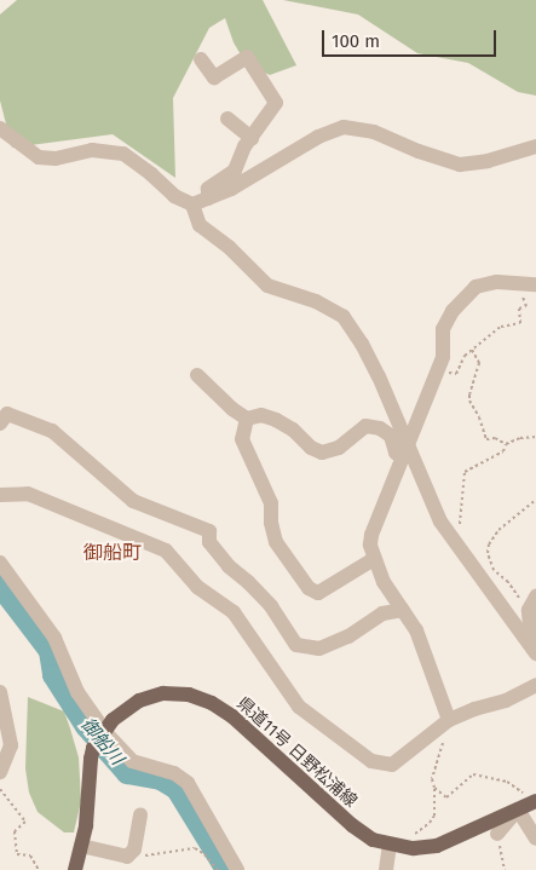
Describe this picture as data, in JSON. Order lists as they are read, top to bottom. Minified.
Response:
{"streets":{"main road":["県道11号 日野松浦線"]},"districts":["御船町"],"water":["御船川"],"scale_bar":"100 m"}
